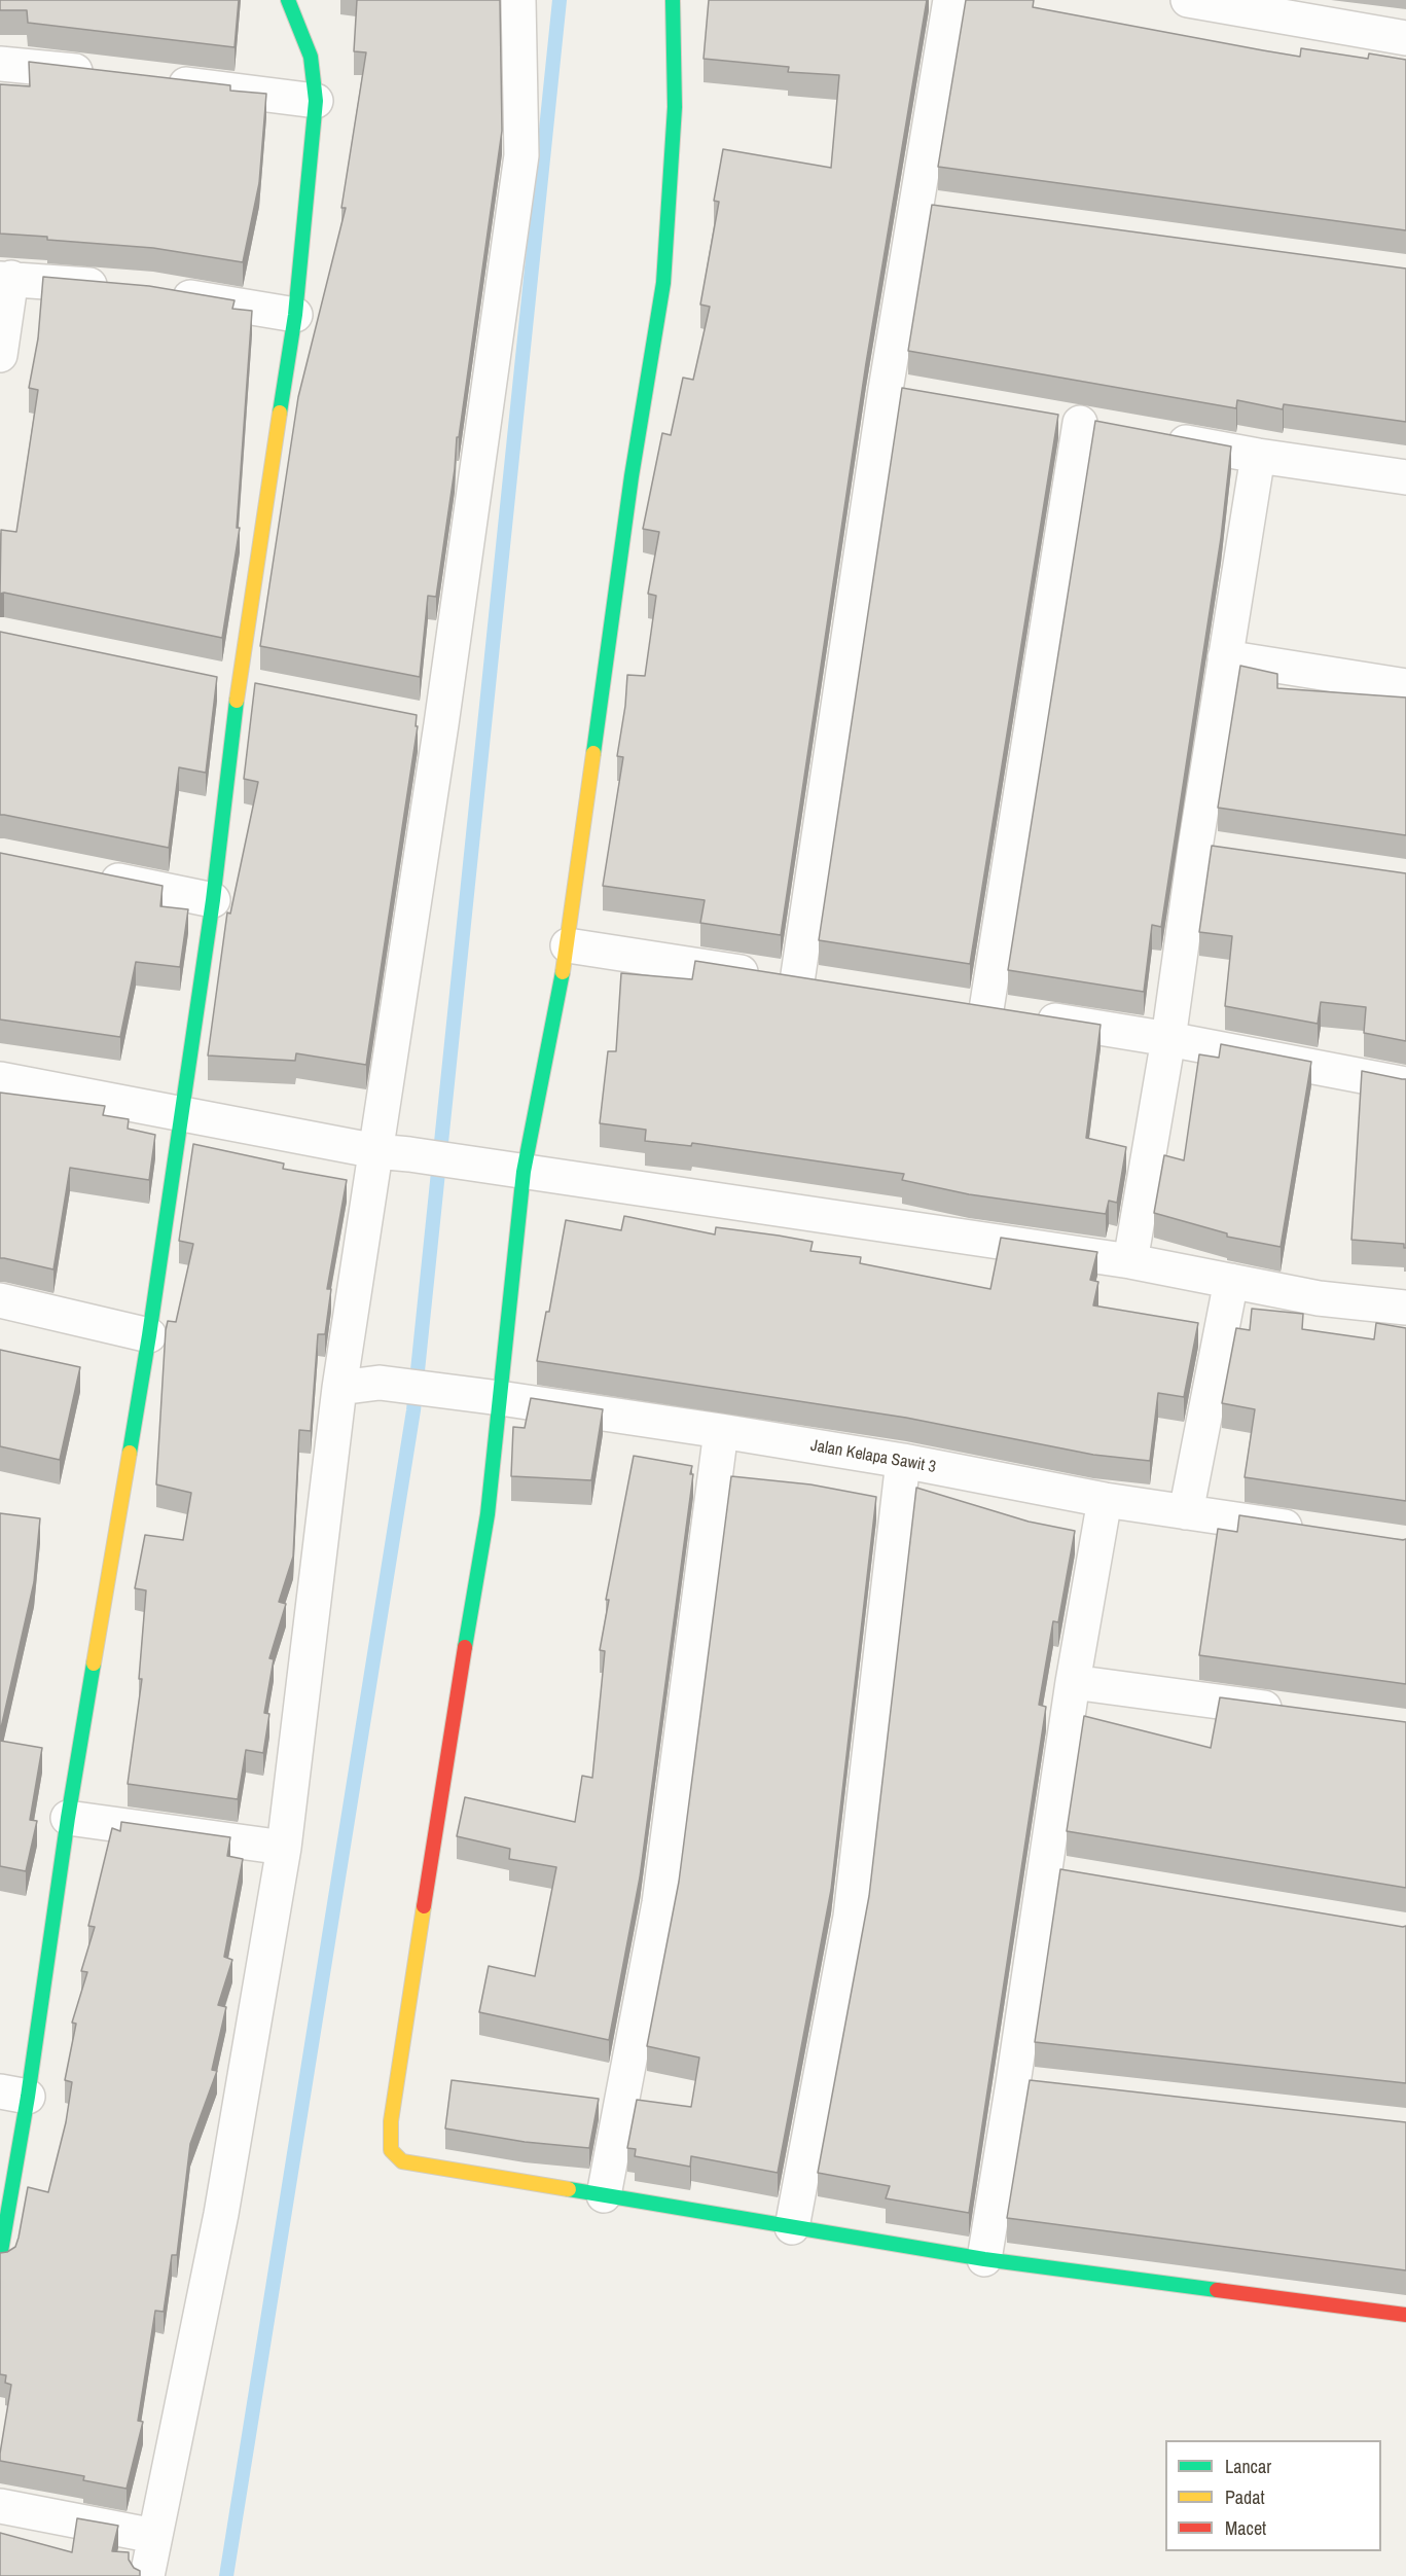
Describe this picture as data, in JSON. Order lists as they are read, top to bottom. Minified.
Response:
{"streets":{"street":["Jalan Kelapa Sawit 3"]},"legend":["Lancar","Padat","Macet"]}
